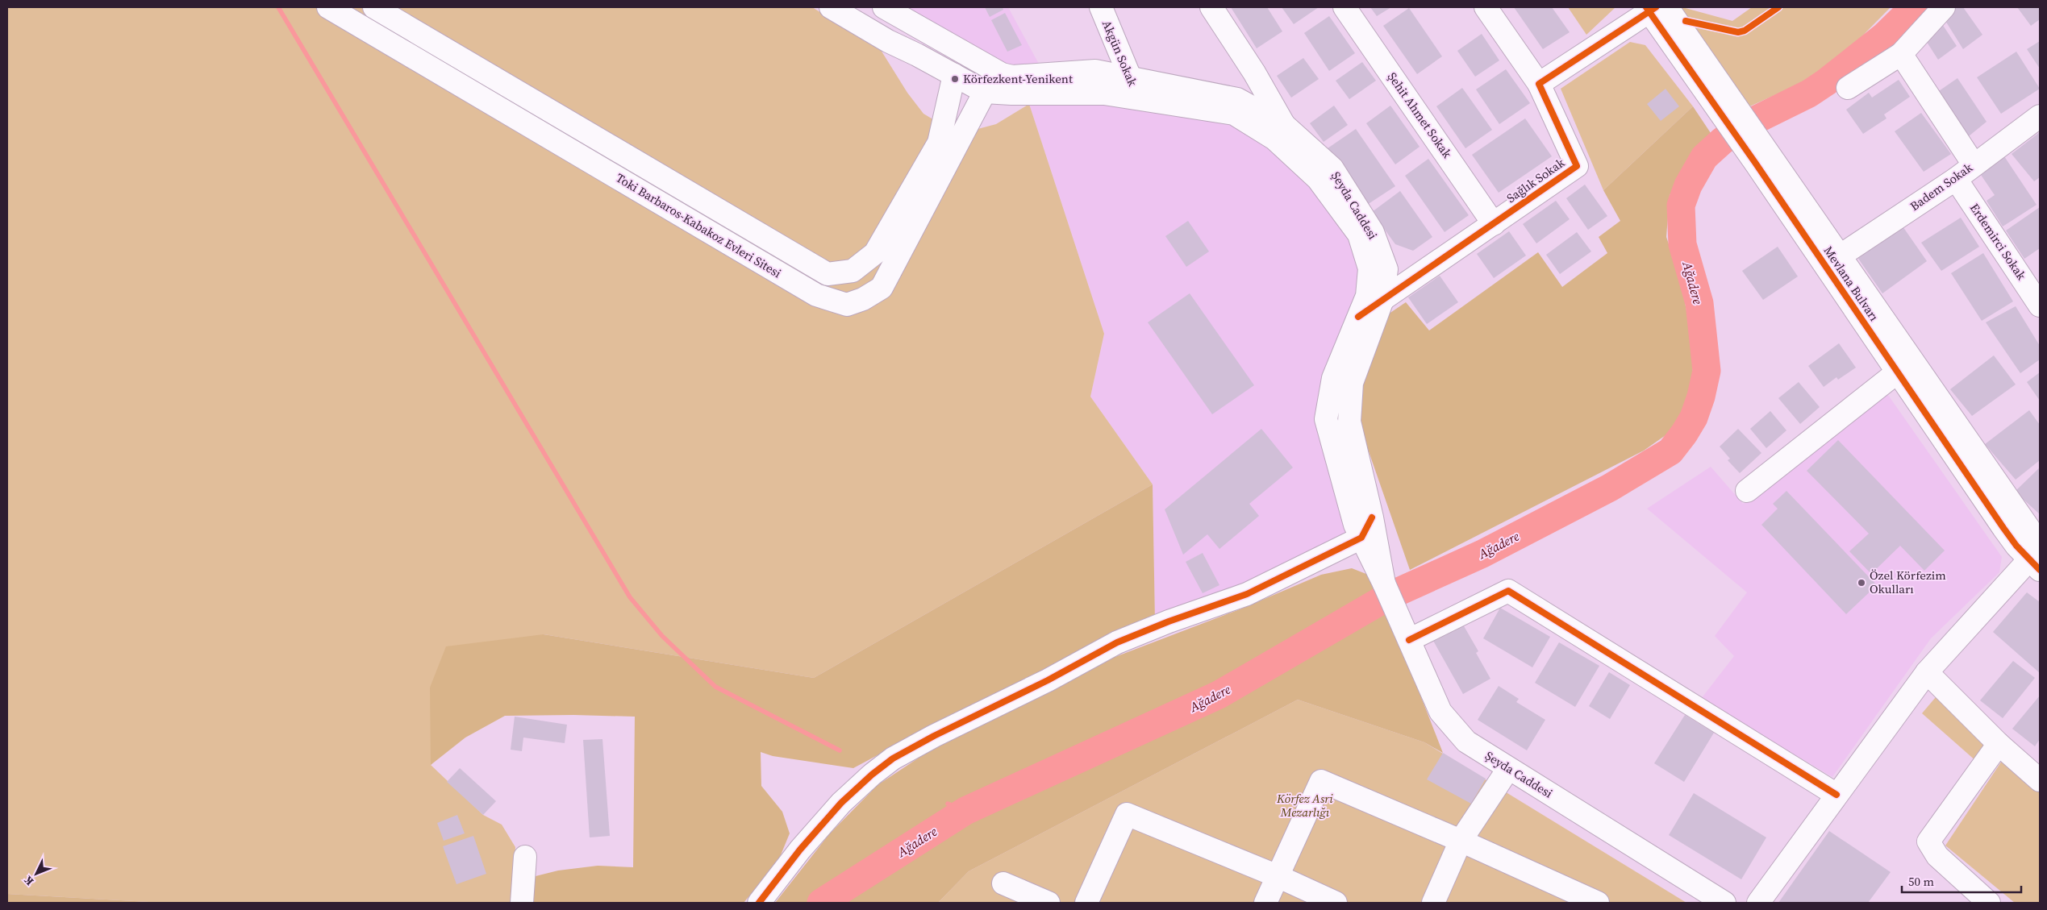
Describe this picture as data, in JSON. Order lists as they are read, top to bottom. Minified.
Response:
{"streets":{"street":["Akgün Sokak","Şehit Ahmet Sokak","Sağlık Sokak","Badem Sokak","Şeyda Caddesi","Toki Barbaros-Kabakoz Evleri Sitesi","Erdemirci Sokak","Mevlana Bulvarı"]},"crossings":[["Akgün Sokak","Şeyda Caddesi"],["Şehit Ahmet Sokak","Sağlık Sokak"],["Sağlık Sokak","Şeyda Caddesi"],["Badem Sokak","Erdemirci Sokak"],["Badem Sokak","Mevlana Bulvarı"],["Şeyda Caddesi","Toki Barbaros-Kabakoz Evleri Sitesi"]],"water":["Ağadere"],"parks":["Körfez Asri Mezarlığı"],"places":["Körfezkent-Yenikent","Özel Körfezim Okulları"],"scale_bar":"50 m","north":"bottom left"}
